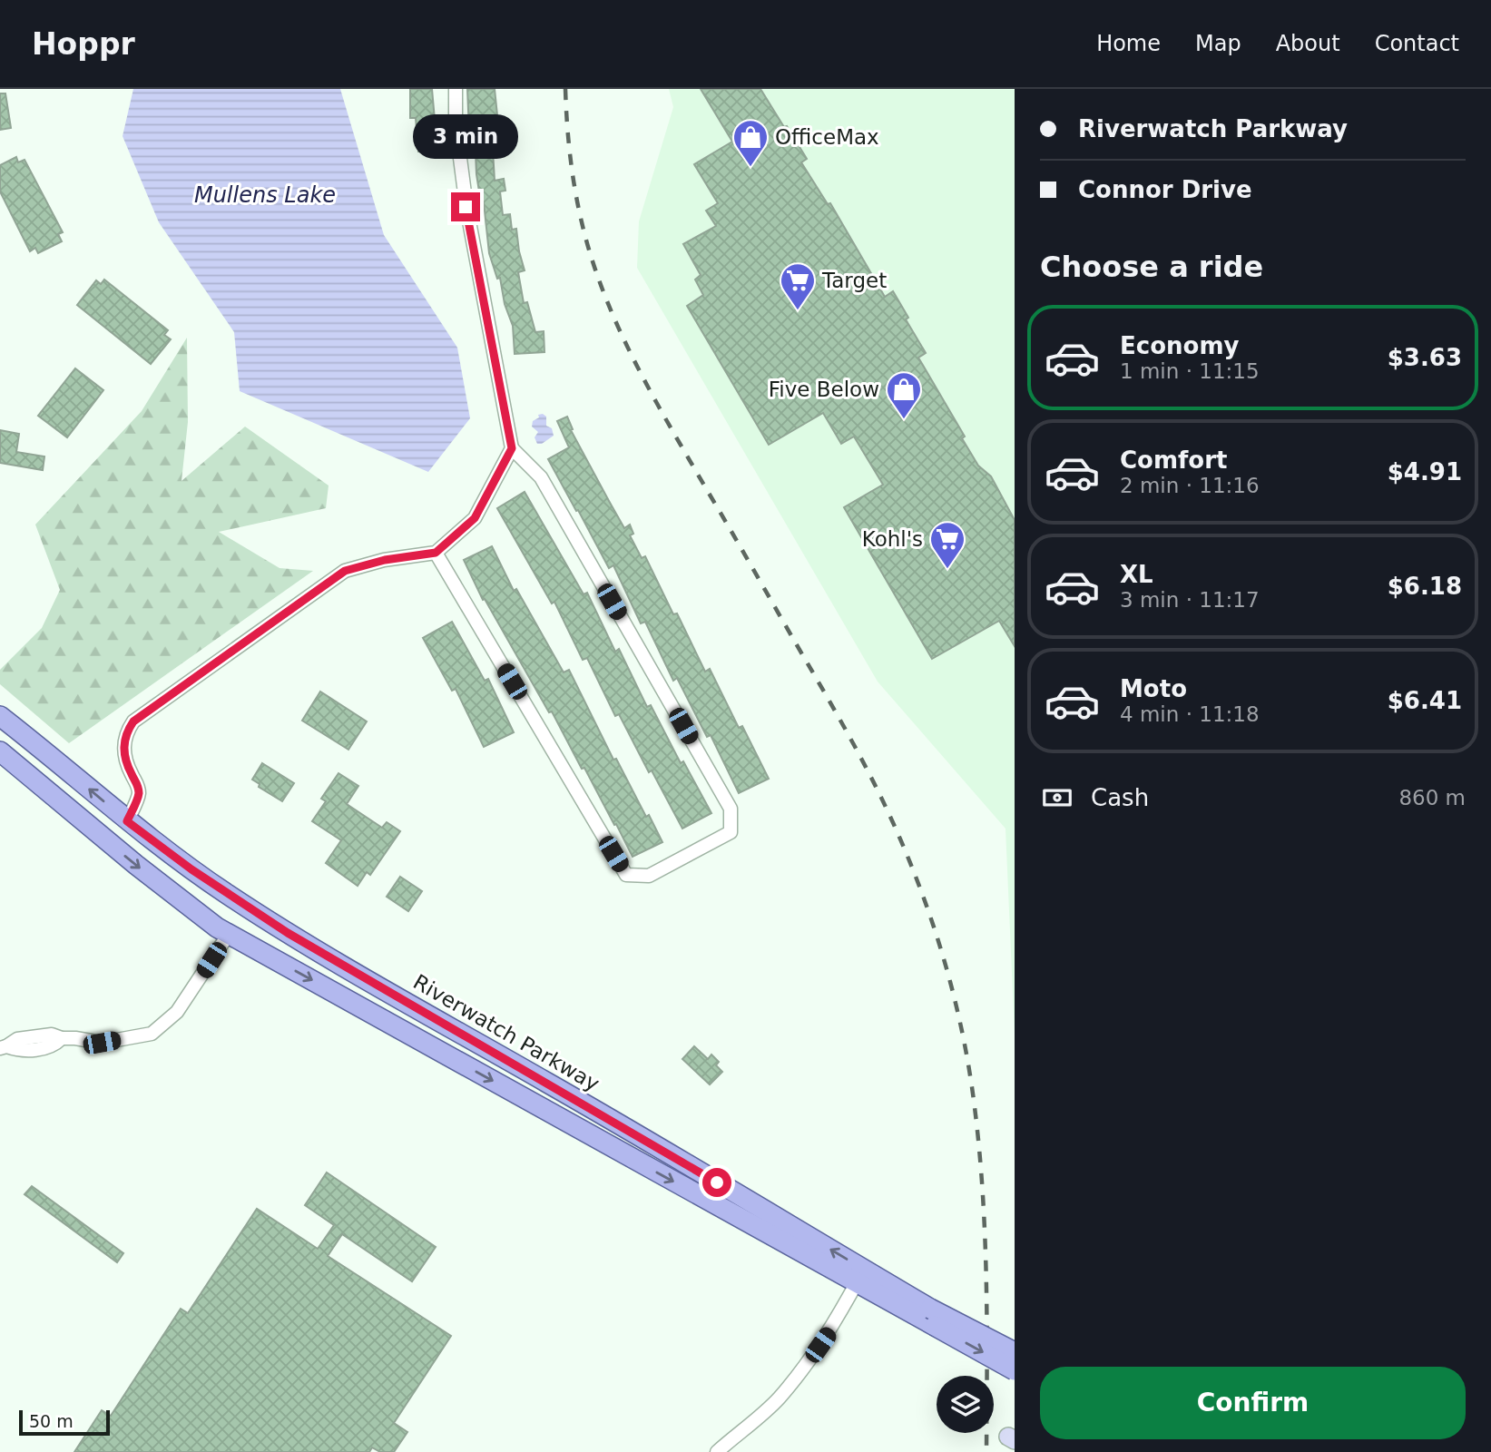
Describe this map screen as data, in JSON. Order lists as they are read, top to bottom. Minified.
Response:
{"streets":{"main road":["Riverwatch Parkway"]},"water":["Mullens Lake"],"places":{"shop":["OfficeMax","Five Below"],"supermarket":["Target","Kohl's"]},"scale_bar":"50 m","page":{"header":"Hoppr","nav":["Home","Map","About","Contact"],"banner":["Riverwatch Parkway","Connor Drive"],"bubble":"3 min","heading":"Choose a ride","list":[{"name":"Economy","note":"1 min · 11:15","value":"$3.63"},{"name":"Comfort","note":"2 min · 11:16","value":"$4.91"},{"name":"XL","note":"3 min · 11:17","value":"$6.18"},{"name":"Moto","note":"4 min · 11:18","value":"$6.41"}],"pay":["Cash","860 m"],"buttons":"Confirm","scale":"50 m"}}
